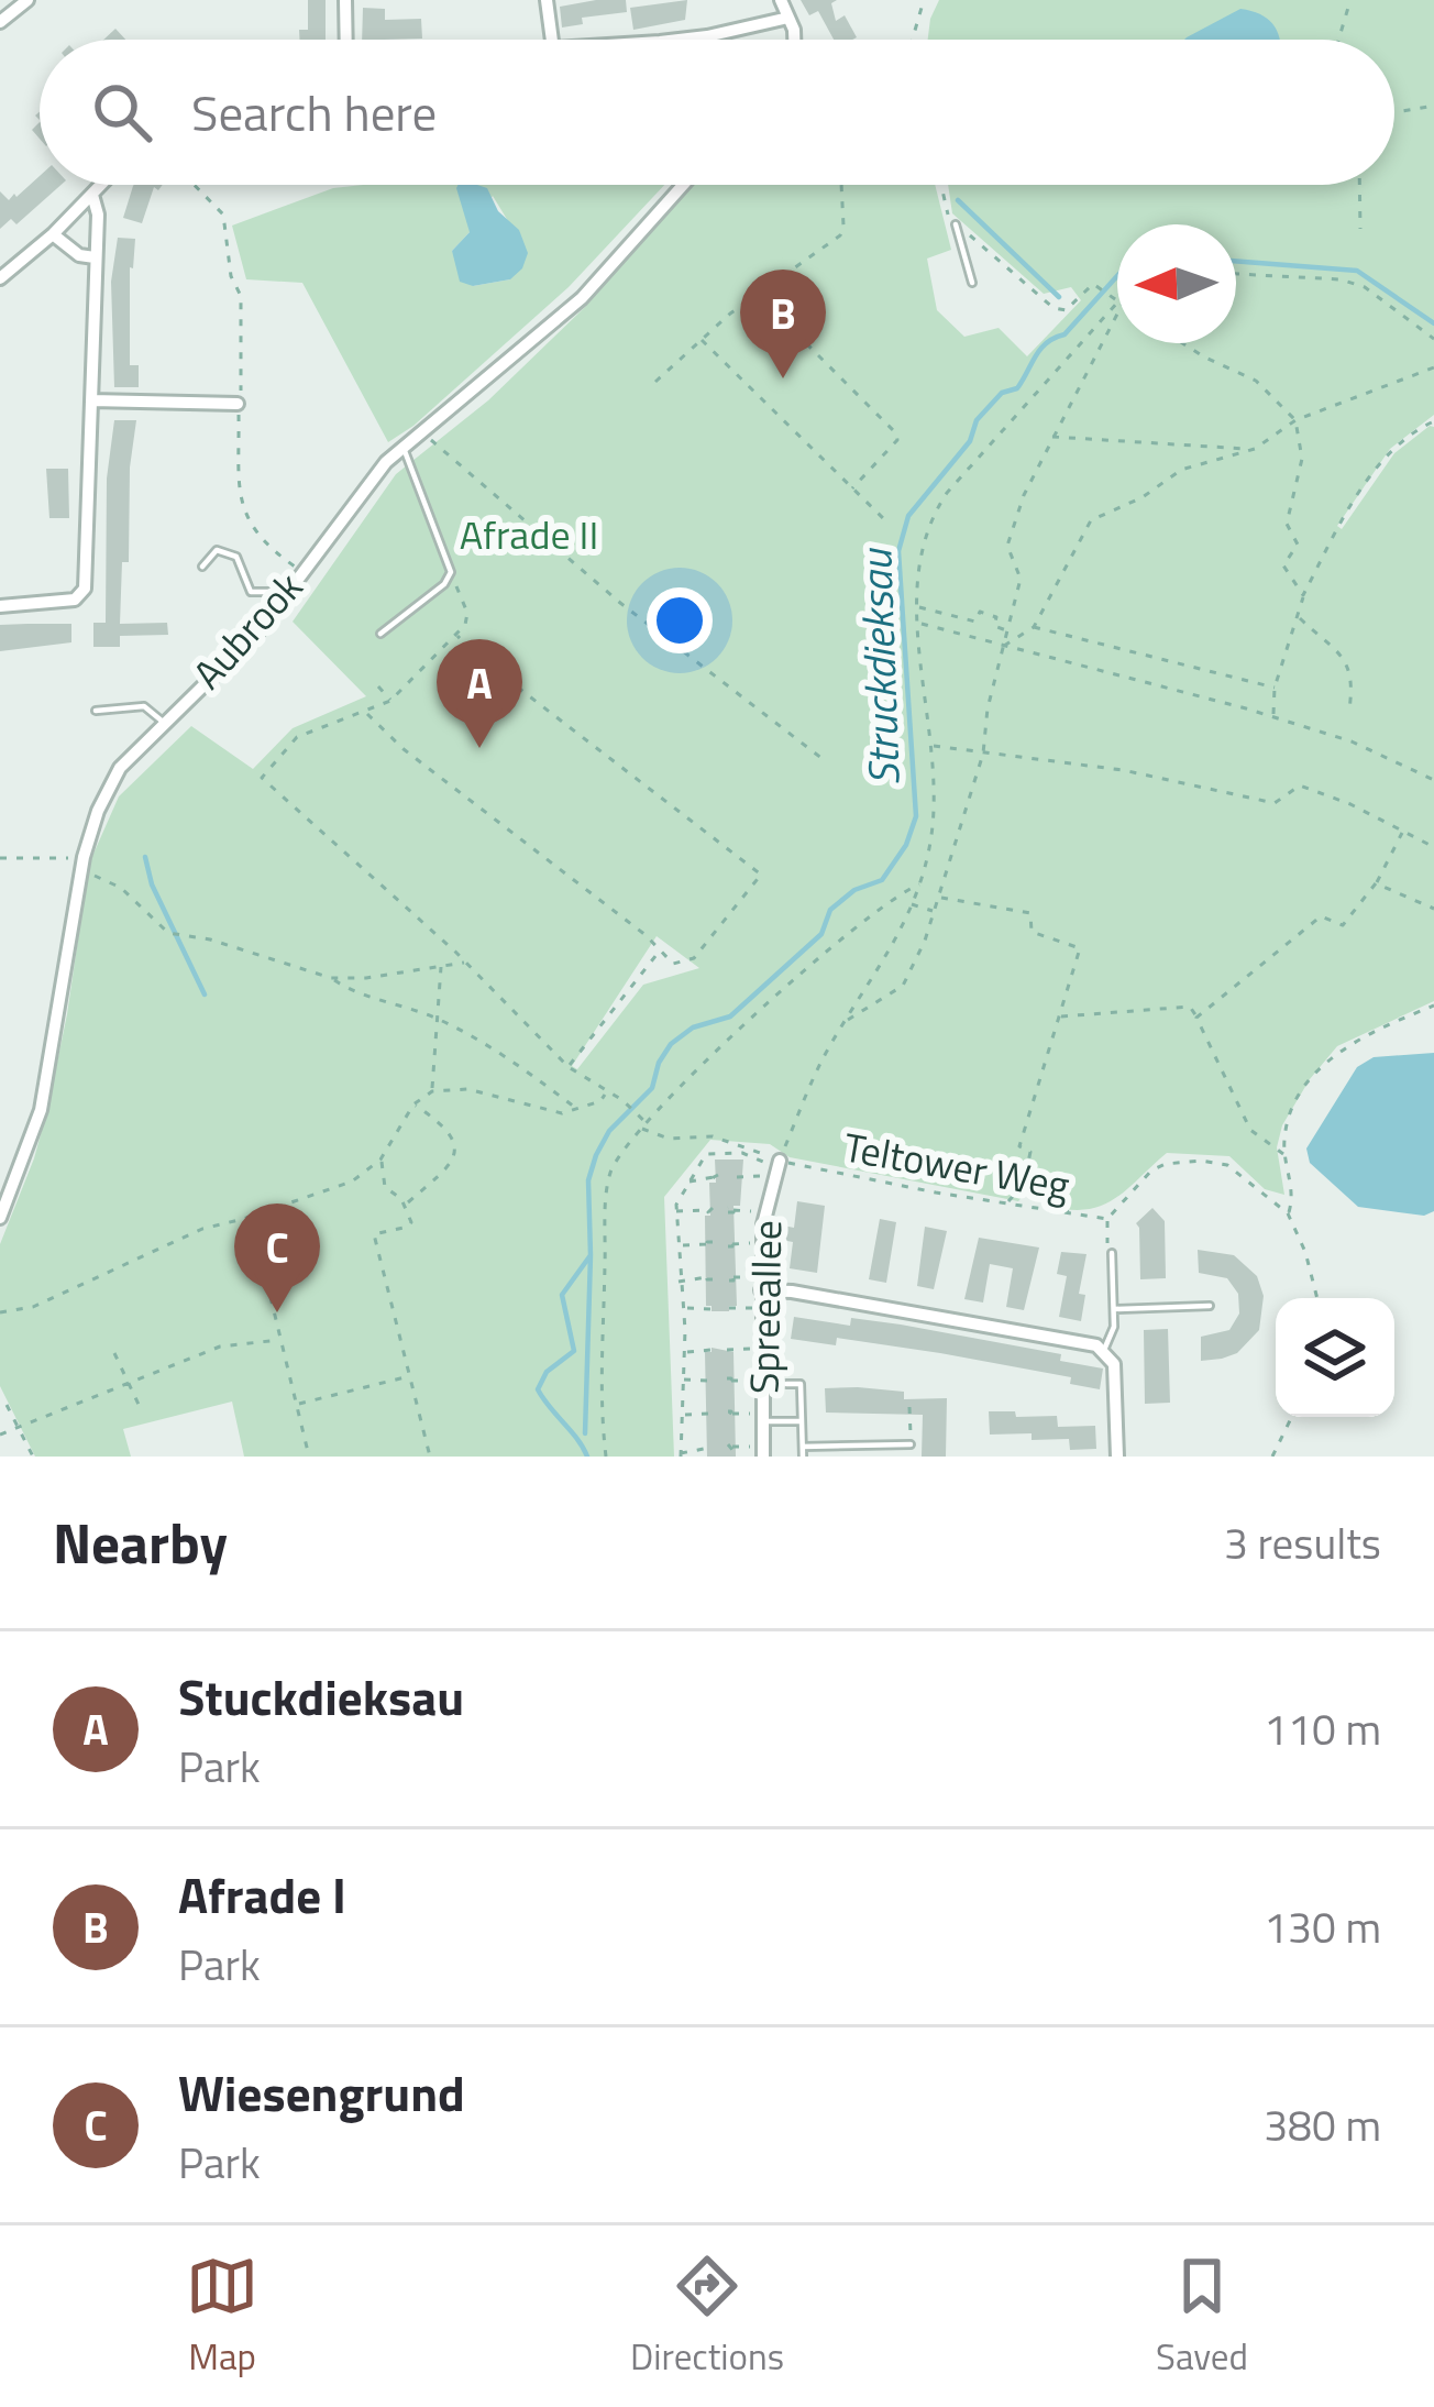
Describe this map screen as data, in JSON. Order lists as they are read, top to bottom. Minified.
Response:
{"streets":{"street":["Aubrook","Spreeallee"],"path":["Teltower Weg"]},"crossings":[["Teltower Weg","Spreeallee"]],"water":["Struckdieksau"],"parks":["Afrade II"],"north":"left","page":{"search":"Search here","pins":["B","A","C"],"heading":["Nearby","3 results"],"list":[{"mark":"A","name":"Stuckdieksau","note":"Park","value":"110 m"},{"mark":"B","name":"Afrade I","note":"Park","value":"130 m"},{"mark":"C","name":"Wiesengrund","note":"Park","value":"380 m"}],"nav":["Map","Directions","Saved"]}}
